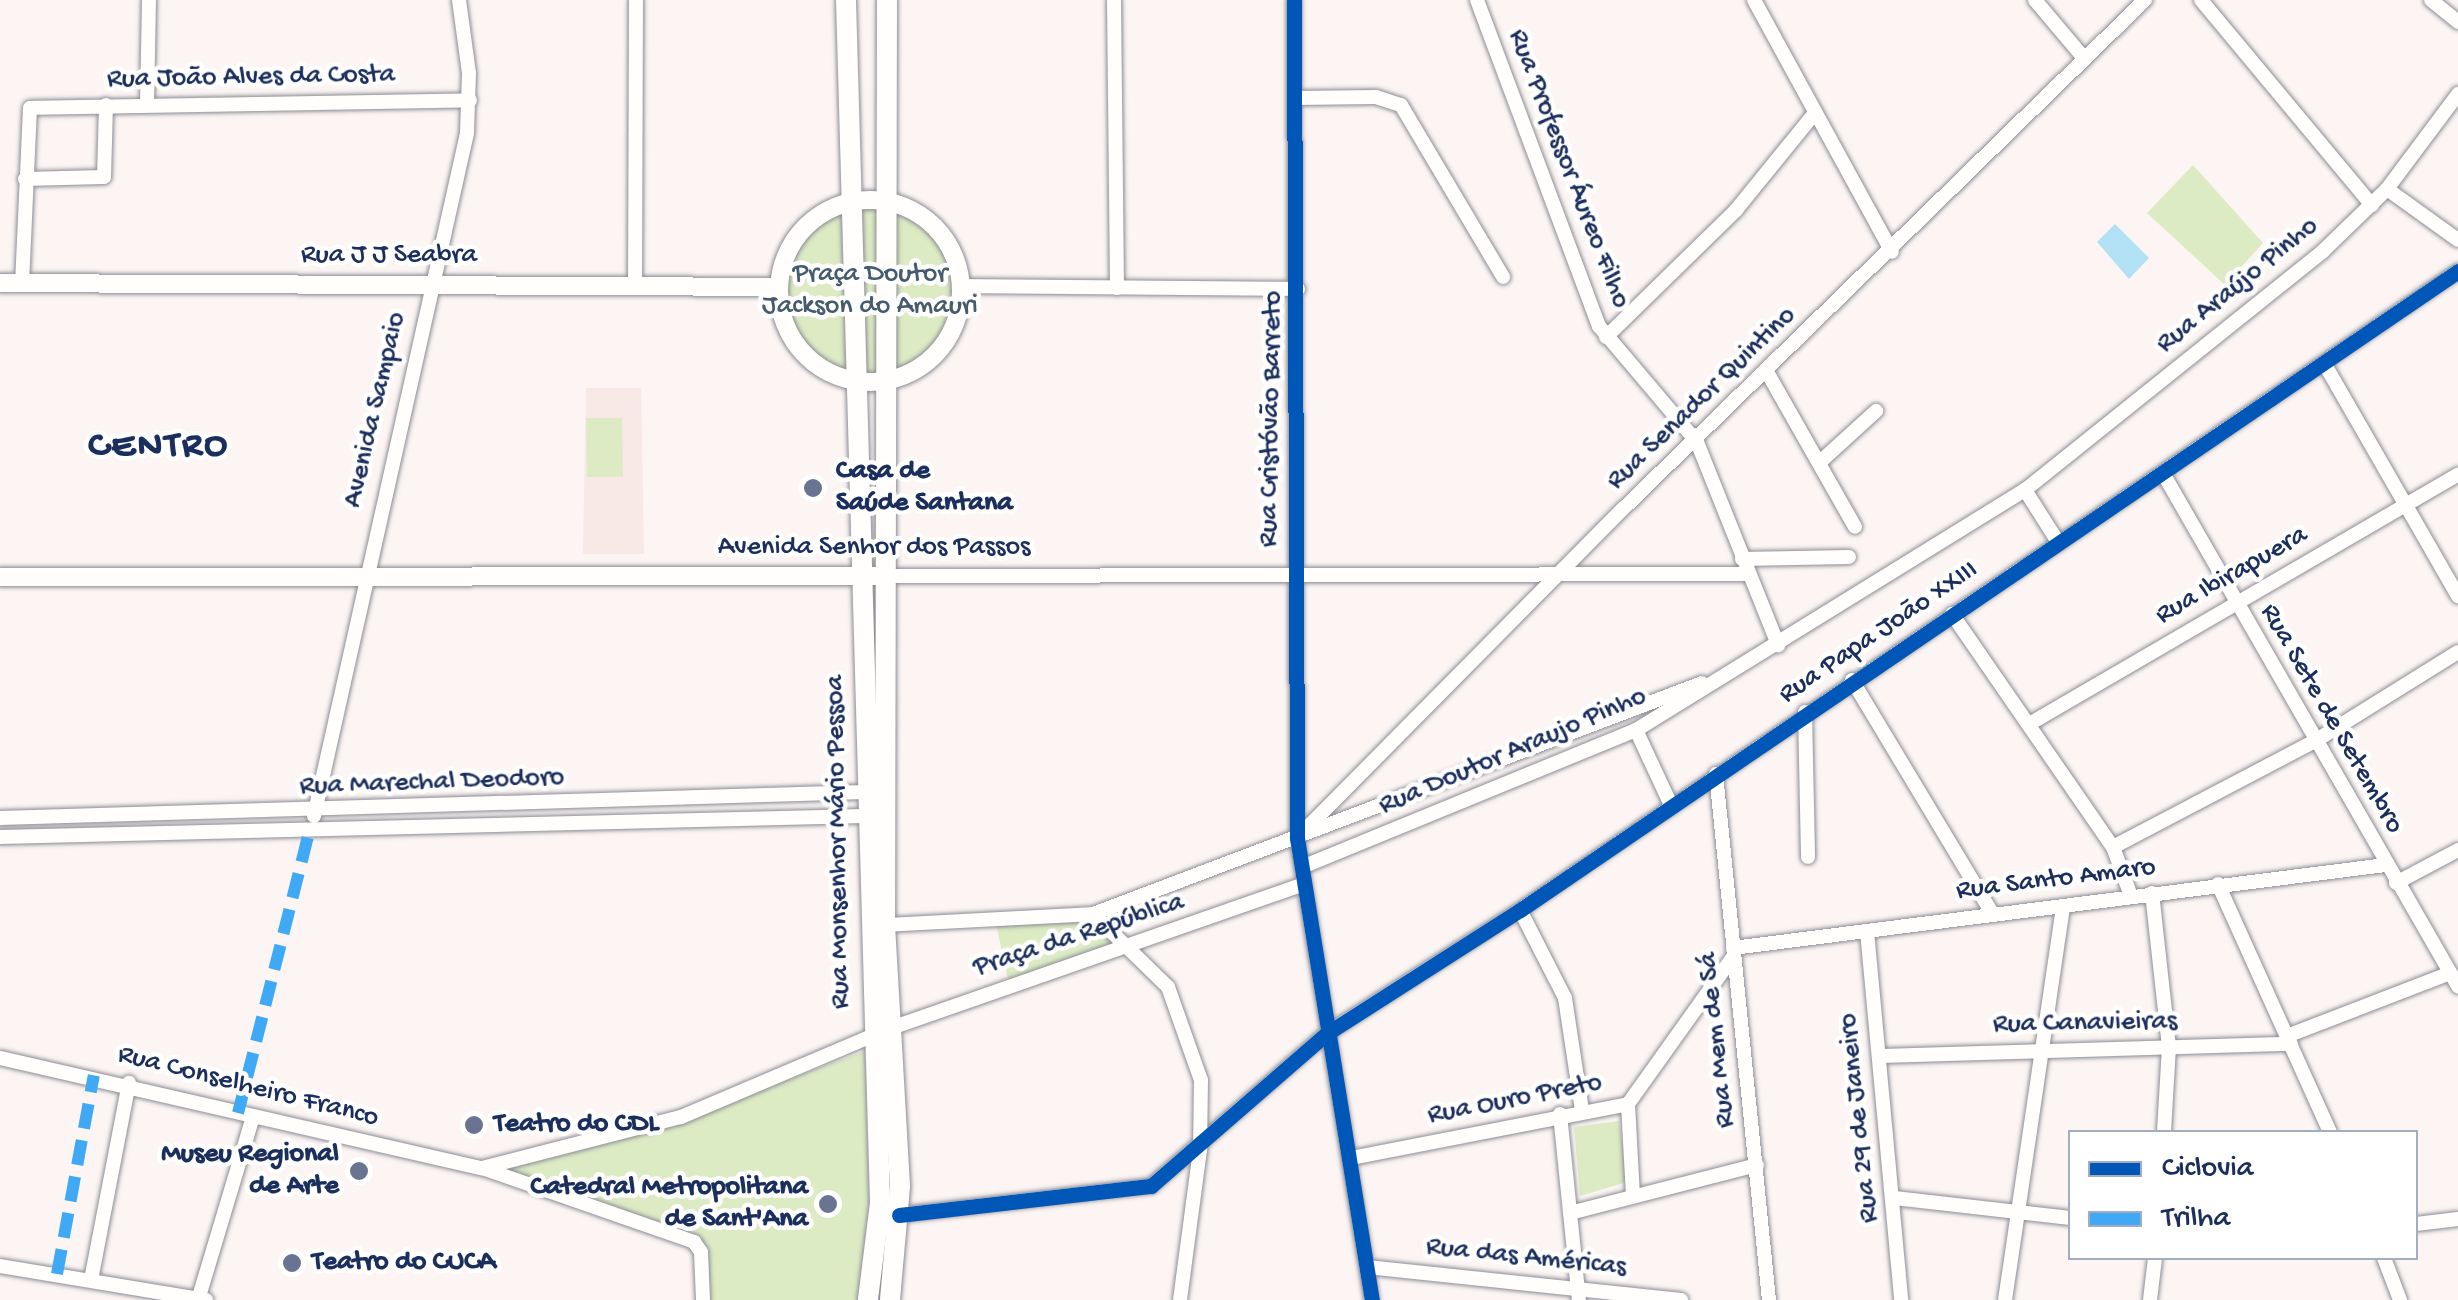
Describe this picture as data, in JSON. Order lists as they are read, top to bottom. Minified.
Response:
{"streets":{"highway":["Rua Monsenhor Mário Pessoa"],"main road":["Rua J J Seabra","Avenida Senhor dos Passos"],"street":["Rua João Alves da Costa","Rua Professor Áureo Filho","Rua Araújo Pinho","Rua Senador Quintino","Avenida Sampaio","Rua Cristóvão Barreto","Rua Ibirapuera","Rua Papa João XXIII","Rua Sete de Setembro","Rua Doutor Araujo Pinho","Rua Marechal Deodoro","Rua Santo Amaro","Praça da República","Rua Canavieiras","Rua Mem de Sá","Rua Conselheiro Franco","Rua Ouro Preto","Rua 29 de Janeiro","Rua das Américas"]},"crossings":[["Rua João Alves da Costa","Avenida Sampaio"],["Rua Professor Áureo Filho","Rua Araújo Pinho"],["Rua Professor Áureo Filho","Rua Senador Quintino"],["Rua Professor Áureo Filho","Avenida Senhor dos Passos"],["Rua Professor Áureo Filho","Rua Doutor Araujo Pinho"],["Rua J J Seabra","Avenida Sampaio"],["Rua Araújo Pinho","Rua Doutor Araujo Pinho"],["Rua Senador Quintino","Rua Cristóvão Barreto"],["Rua Senador Quintino","Avenida Senhor dos Passos"],["Rua Senador Quintino","Rua Doutor Araujo Pinho"],["Rua Senador Quintino","Praça da República"],["Avenida Sampaio","Avenida Senhor dos Passos"],["Avenida Sampaio","Rua Marechal Deodoro"],["Rua Cristóvão Barreto","Avenida Senhor dos Passos"],["Rua Cristóvão Barreto","Rua Papa João XXIII"],["Rua Cristóvão Barreto","Rua Doutor Araujo Pinho"],["Rua Cristóvão Barreto","Praça da República"],["Rua Cristóvão Barreto","Rua Ouro Preto"],["Rua Cristóvão Barreto","Rua das Américas"],["Avenida Senhor dos Passos","Rua Monsenhor Mário Pessoa"],["Rua Ibirapuera","Rua Sete de Setembro"],["Rua Papa João XXIII","Rua Sete de Setembro"],["Rua Papa João XXIII","Rua Monsenhor Mário Pessoa"],["Rua Papa João XXIII","Rua Mem de Sá"],["Rua Sete de Setembro","Rua Santo Amaro"],["Rua Sete de Setembro","Rua Canavieiras"],["Rua Doutor Araujo Pinho","Praça da República"],["Rua Marechal Deodoro","Rua Monsenhor Mário Pessoa"],["Rua Monsenhor Mário Pessoa","Praça da República"],["Rua Santo Amaro","Rua Mem de Sá"],["Rua Santo Amaro","Rua Ouro Preto"],["Rua Santo Amaro","Rua 29 de Janeiro"],["Praça da República","Rua Conselheiro Franco"],["Rua Canavieiras","Rua 29 de Janeiro"],["Rua Mem de Sá","Rua Ouro Preto"]],"districts":["CENTRO"],"parks":["Praça Doutor Jackson do Amauri"],"places":["Casa de Saúde Santana","Teatro do CDL","Museu Regional de Arte","Catedral Metropolitana de Sant'Ana","Teatro do CUCA"],"legend":["Ciclovia","Trilha"]}
